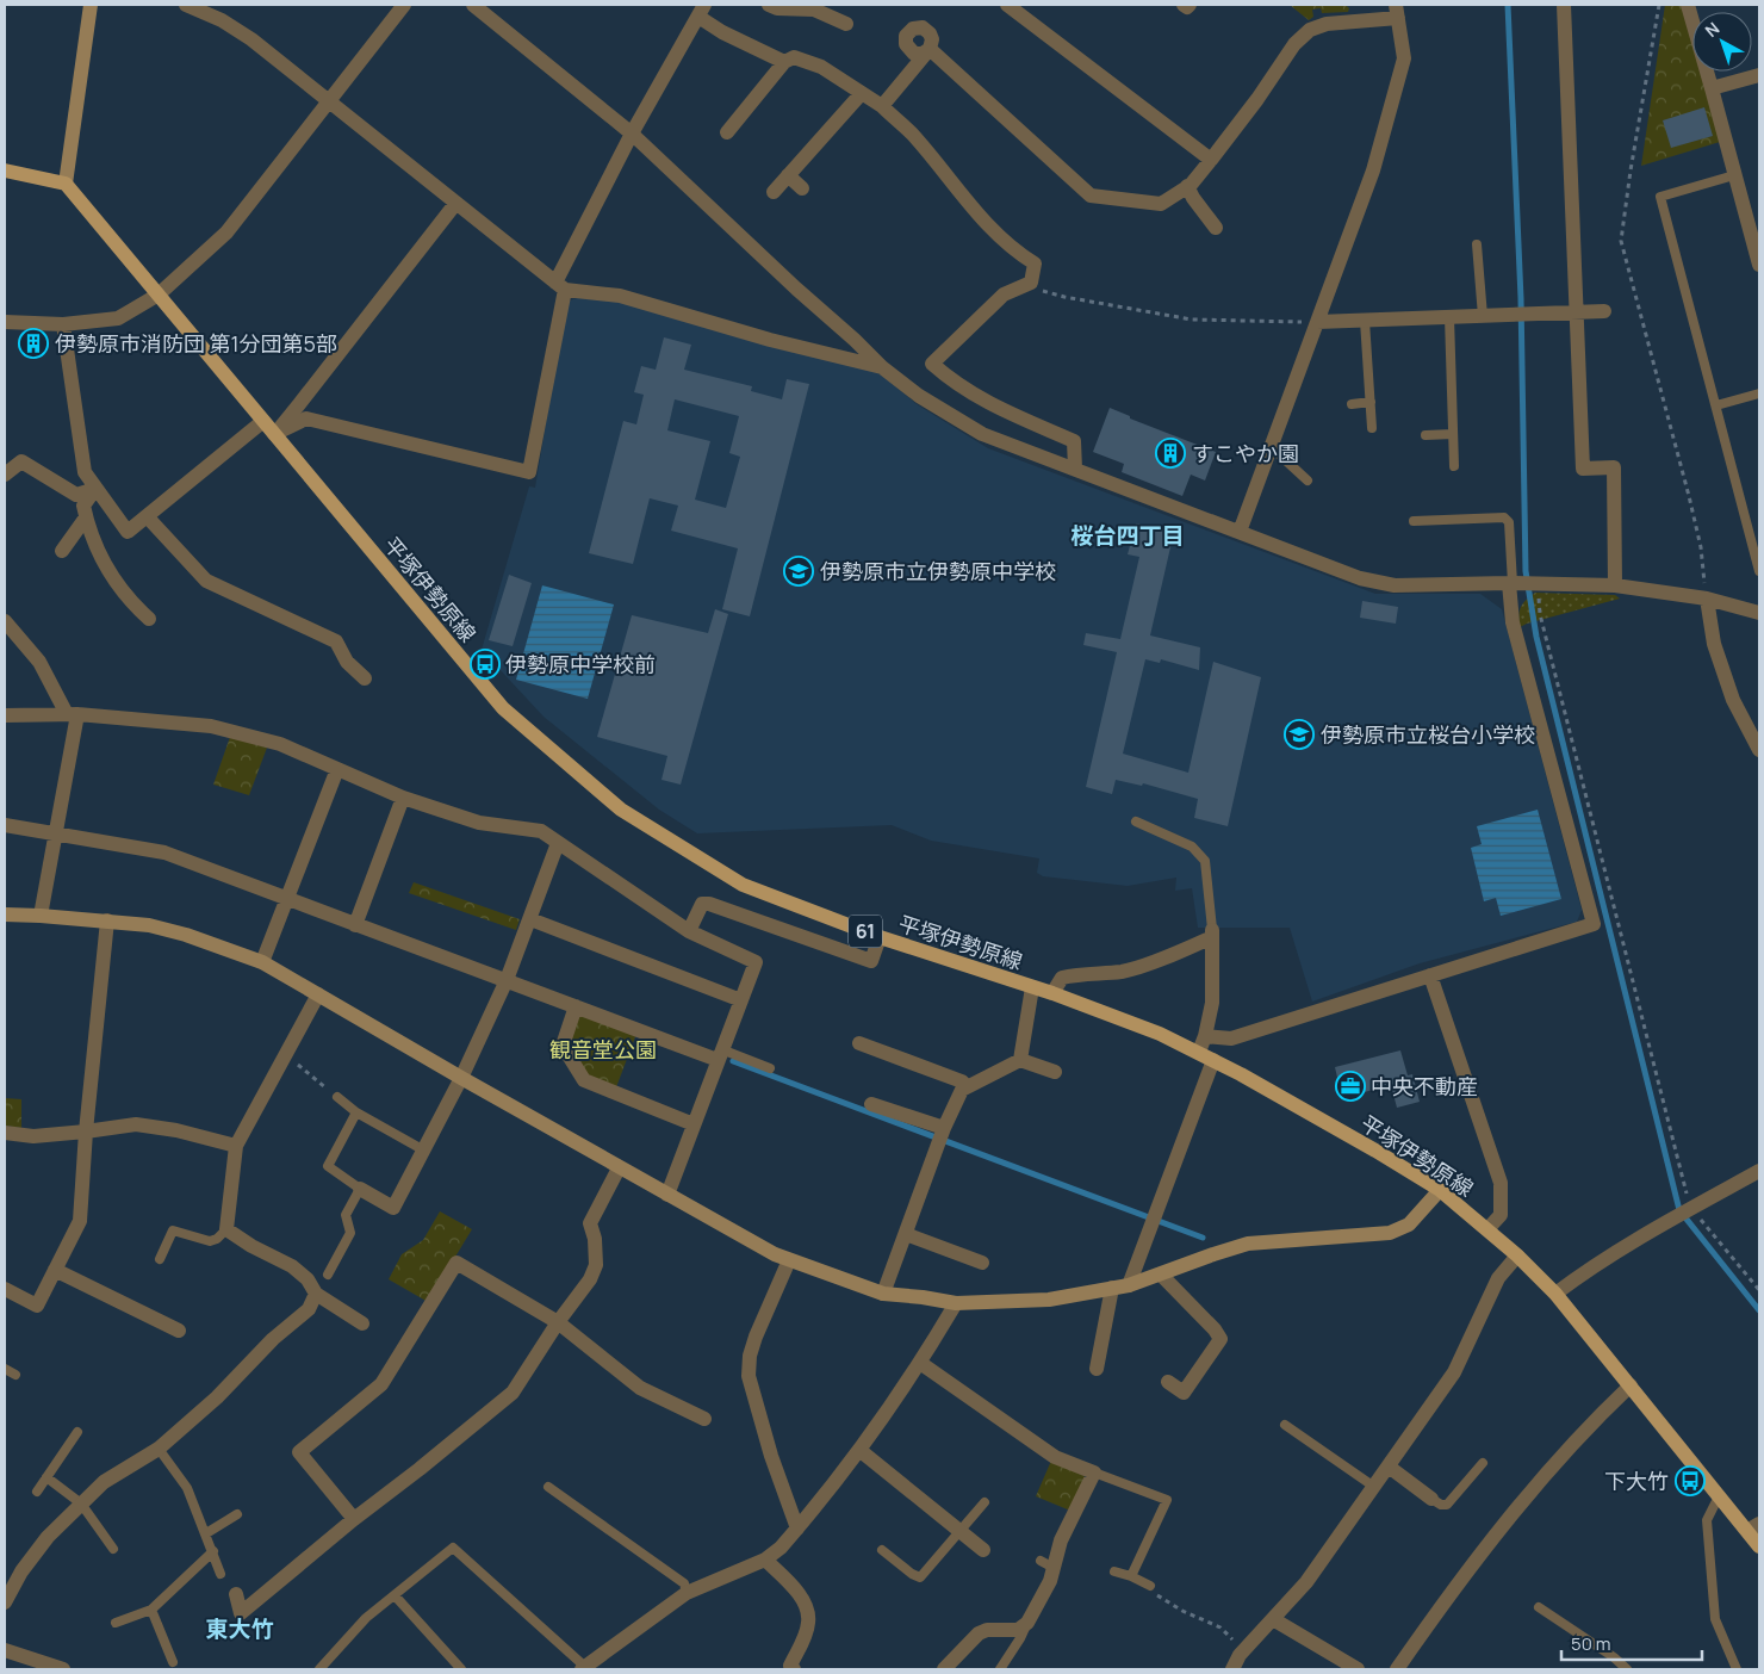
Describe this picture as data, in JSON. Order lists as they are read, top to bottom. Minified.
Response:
{"streets":{"main road":["平塚伊勢原線","61"]},"districts":["桜台四丁目","東大竹"],"parks":["観音堂公園"],"places":{"building":["伊勢原市消防団 第1分団第5部","すこやか園"],"school or university":["伊勢原市立伊勢原中学校","伊勢原市立桜台小学校"],"bus stop":["伊勢原中学校前","下大竹"],"office":["中央不動産"]},"scale_bar":"50 m","north":"top left"}
